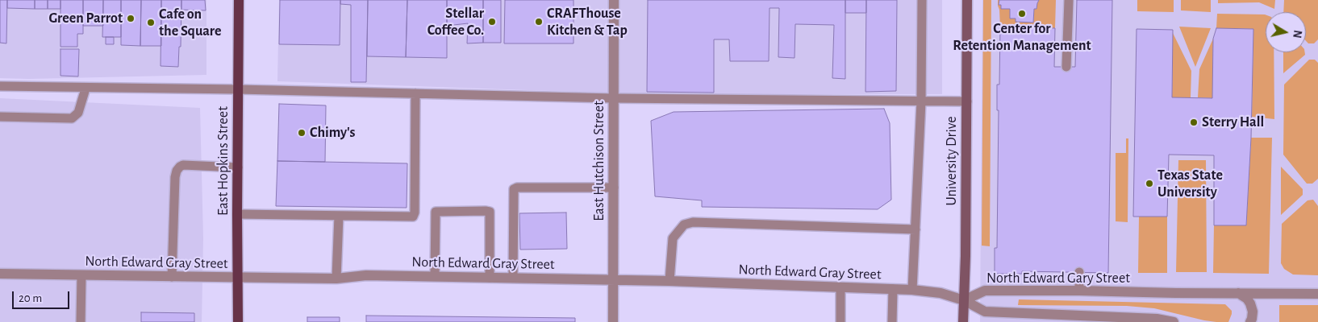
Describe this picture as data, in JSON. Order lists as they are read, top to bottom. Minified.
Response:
{"streets":{"main road":["East Hopkins Street","University Drive"],"street":["East Hutchison Street","North Edward Gray Street","North Edward Gary Street"]},"crossings":[["East Hopkins Street","North Edward Gray Street"],["East Hutchison Street","North Edward Gray Street"],["University Drive","North Edward Gray Street"],["University Drive","North Edward Gary Street"],["North Edward Gray Street","North Edward Gary Street"]],"places":["Center for Retention Management","Green Parrot","Stellar Coffee Co.","CRAFThouse Kitchen & Tap","Cafe on the Square","Sterry Hall","Chimy's","Texas State University"],"scale_bar":"20 m","north":"right"}
